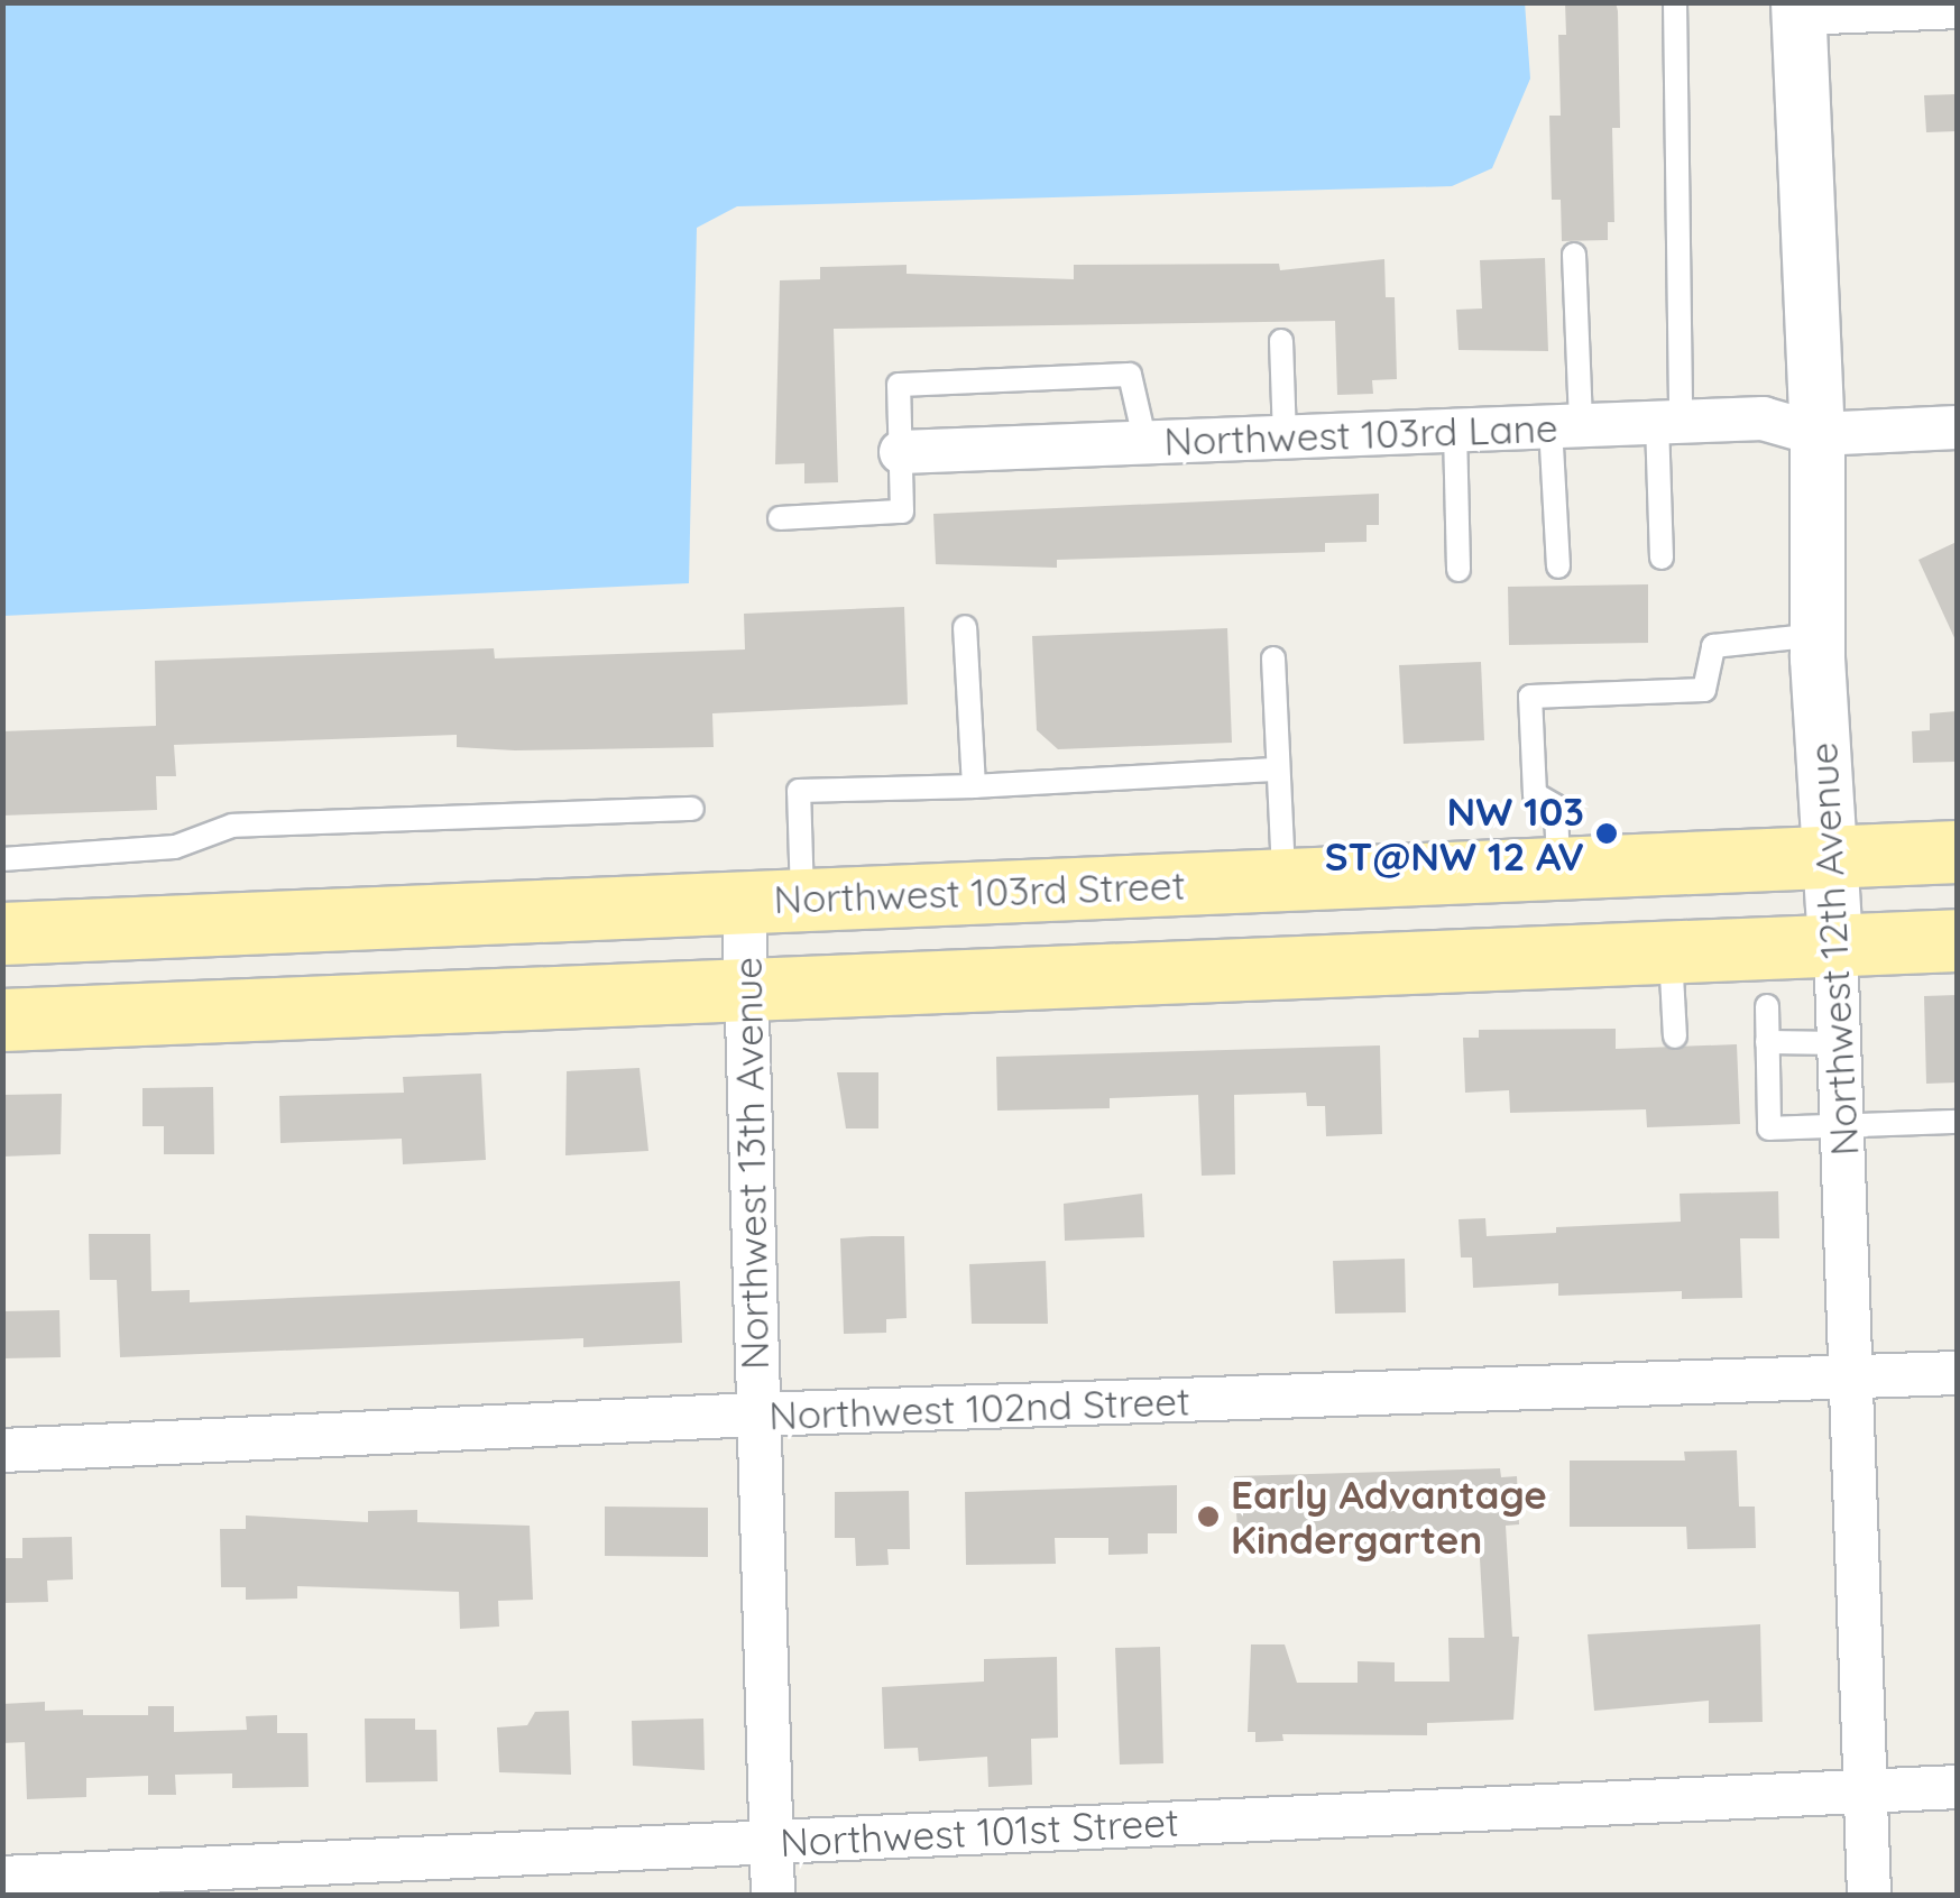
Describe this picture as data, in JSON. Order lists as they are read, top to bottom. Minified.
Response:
{"streets":{"main road":["Northwest 103rd Street"],"street":["Northwest 103rd Lane","Northwest 12th Avenue","Northwest 13th Avenue","Northwest 102nd Street","Northwest 101st Street"]},"crossings":[["Northwest 103rd Lane","Northwest 12th Avenue"],["Northwest 103rd Street","Northwest 12th Avenue"],["Northwest 103rd Street","Northwest 13th Avenue"],["Northwest 12th Avenue","Northwest 102nd Street"],["Northwest 12th Avenue","Northwest 101st Street"],["Northwest 13th Avenue","Northwest 102nd Street"],["Northwest 13th Avenue","Northwest 101st Street"]],"places":["NW 103 ST@NW 12 AV","Early Advantage Kindergarten"]}
